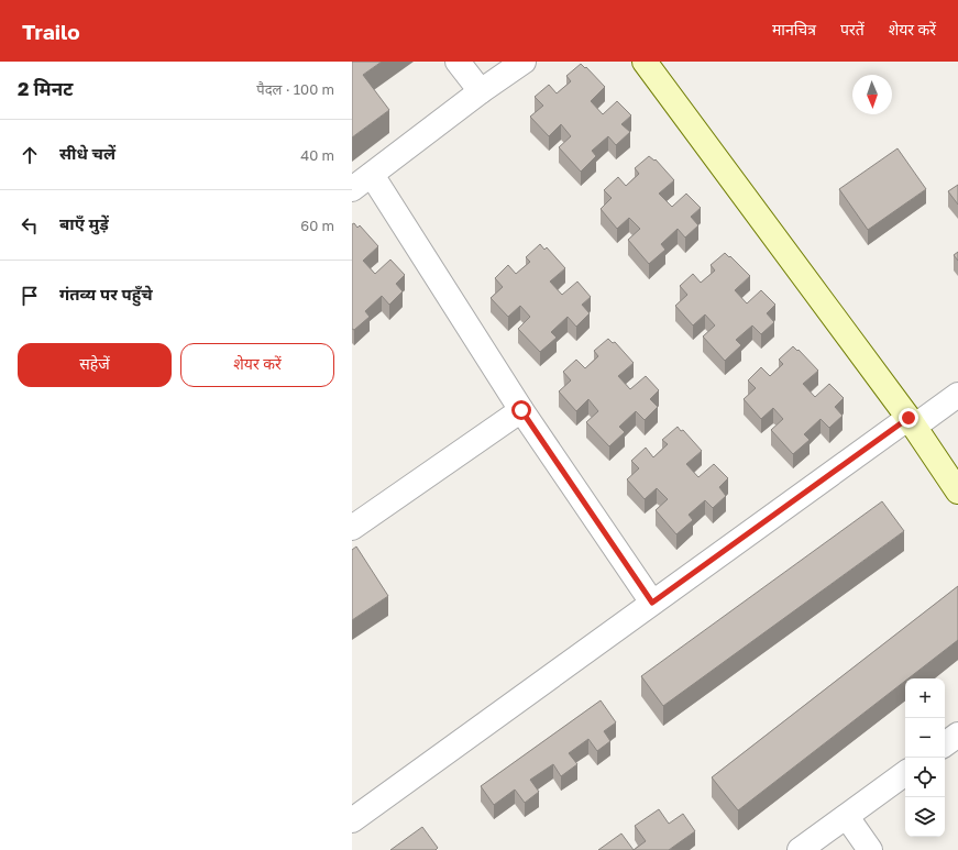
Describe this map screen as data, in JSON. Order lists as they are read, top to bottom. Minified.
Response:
{"north":"bottom","page":{"header":"Trailo","nav":["मानचित्र","परतें","शेयर करें"],"heading":["2 मिनट","पैदल · 100 m"],"list":[["सीधे चलें","40 m"],["बाएँ मुड़ें","60 m"],"गंतव्य पर पहुँचे"],"buttons":["सहेजें","शेयर करें"],"map_buttons":["+","−"]}}
